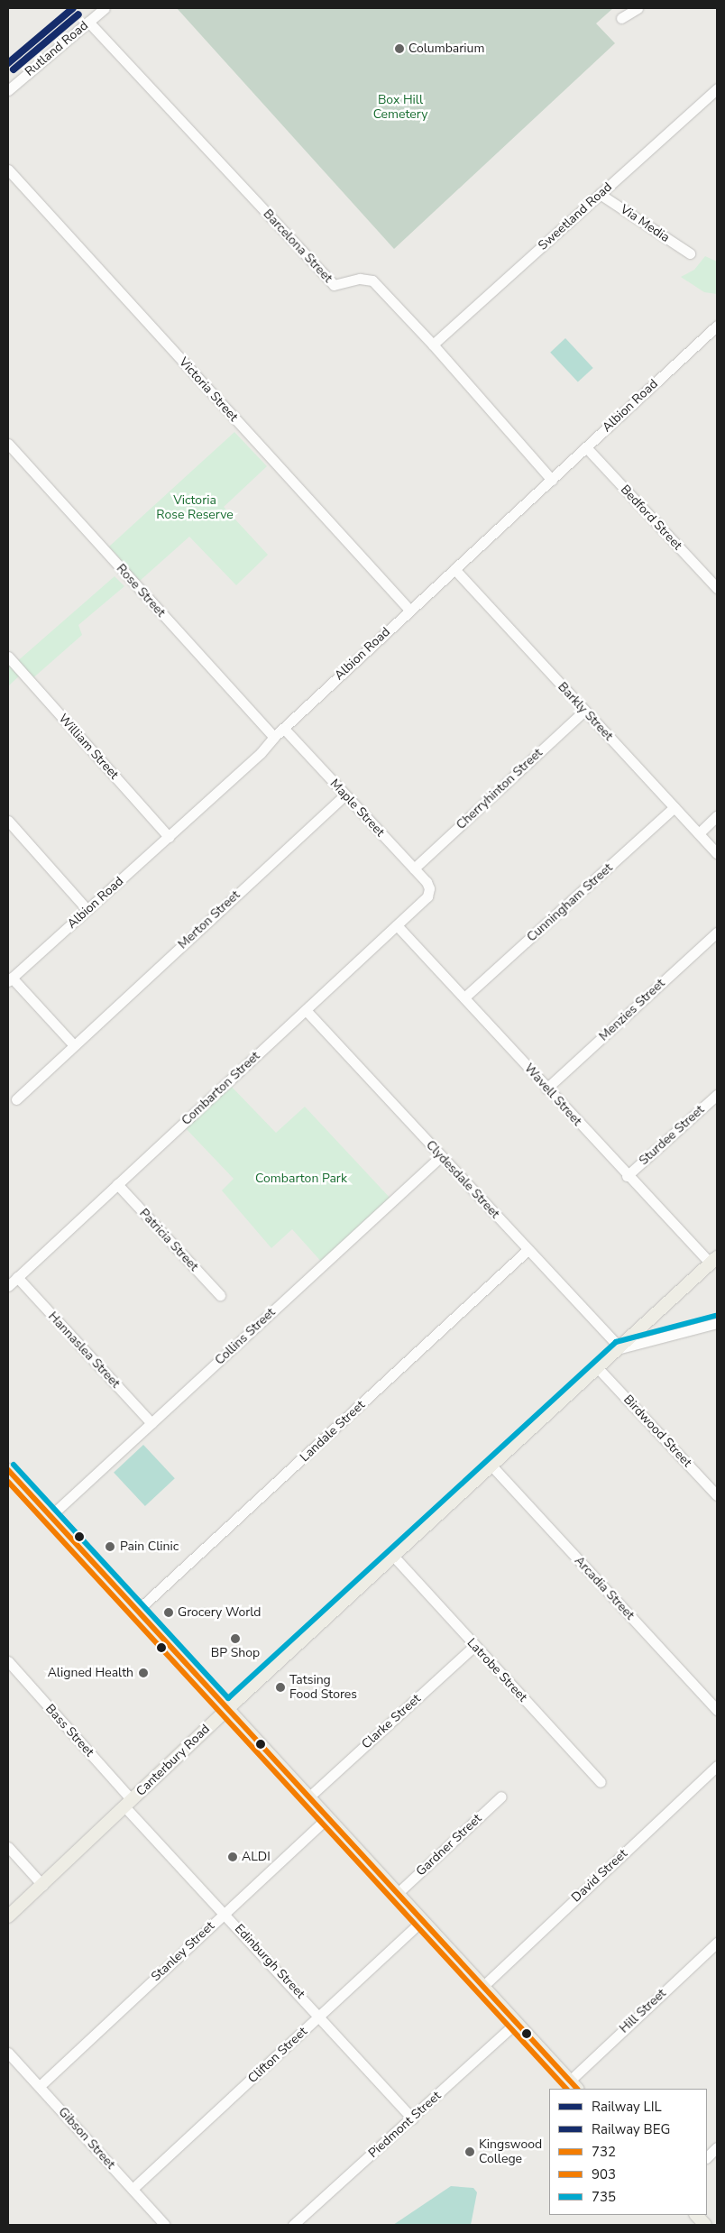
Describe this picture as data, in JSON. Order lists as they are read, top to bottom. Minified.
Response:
{"streets":{"main road":["Canterbury Road"],"street":["Rutland Road","Sweetland Road","Via Media","Barcelona Street","Victoria Street","Albion Road","Bedford Street","Rose Street","Barkly Street","William Street","Cherryhinton Street","Maple Street","Cunningham Street","Merton Street","Menzies Street","Combarton Street","Wavell Street","Sturdee Street","Clydesdale Street","Patricia Street","Collins Street","Hannaslea Street","Landale Street","Birdwood Street","Arcadia Street","Latrobe Street","Clarke Street","Bass Street","Gardner Street","David Street","Stanley Street","Edinburgh Street","Hill Street","Clifton Street","Piedmont Street","Gibson Street"]},"crossings":[["Rutland Road","Barcelona Street"],["Sweetland Road","Via Media"],["Sweetland Road","Barcelona Street"],["Barcelona Street","Albion Road"],["Victoria Street","Albion Road"],["Albion Road","Bedford Street"],["Albion Road","Rose Street"],["Albion Road","Barkly Street"],["Albion Road","William Street"],["Albion Road","Maple Street"],["Barkly Street","Cherryhinton Street"],["Barkly Street","Cunningham Street"],["Cherryhinton Street","Maple Street"],["Maple Street","Merton Street"],["Maple Street","Combarton Street"],["Cunningham Street","Wavell Street"],["Menzies Street","Wavell Street"],["Combarton Street","Wavell Street"],["Combarton Street","Clydesdale Street"],["Combarton Street","Patricia Street"],["Combarton Street","Hannaslea Street"],["Wavell Street","Sturdee Street"],["Wavell Street","Canterbury Road"],["Clydesdale Street","Collins Street"],["Clydesdale Street","Landale Street"],["Clydesdale Street","Canterbury Road"],["Collins Street","Hannaslea Street"],["Birdwood Street","Canterbury Road"],["Arcadia Street","Canterbury Road"],["Latrobe Street","Clarke Street"],["Latrobe Street","Canterbury Road"],["Bass Street","Canterbury Road"],["Bass Street","Edinburgh Street"],["Canterbury Road","Edinburgh Street"],["Stanley Street","Edinburgh Street"],["Stanley Street","Gibson Street"],["Edinburgh Street","Clifton Street"],["Edinburgh Street","Piedmont Street"],["Clifton Street","Gibson Street"]],"parks":["Box Hill Cemetery","Victoria Rose Reserve","Combarton Park"],"places":["Columbarium","Pain Clinic","Grocery World","BP Shop","Aligned Health","Tatsing Food Stores","ALDI","Kingswood College"],"lines":["rail line LIL","rail line BEG","transit line 735","transit line 732","transit line 903"],"legend":["Railway LIL","Railway BEG","732","903","735"]}
